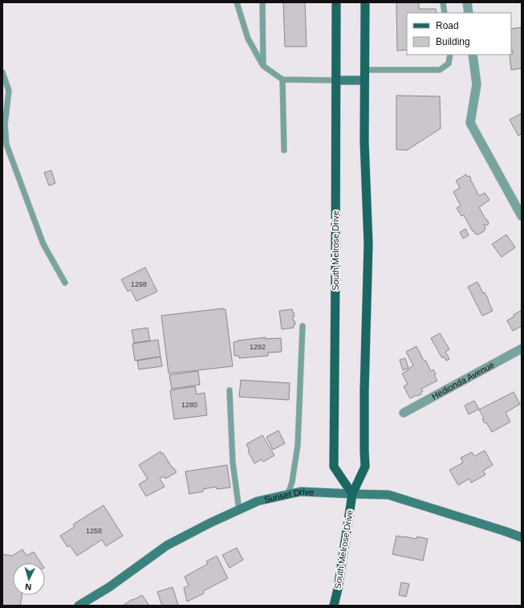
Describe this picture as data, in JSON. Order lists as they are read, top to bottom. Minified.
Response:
{"streets":{"main road":["South Melrose Drive","Sunset Drive"],"street":["Hedionda Avenue"]},"crossings":[["South Melrose Drive","Sunset Drive"]],"house_numbers":["1298","1292","1280","1258"],"legend":["Road","Building"],"north":"bottom"}
